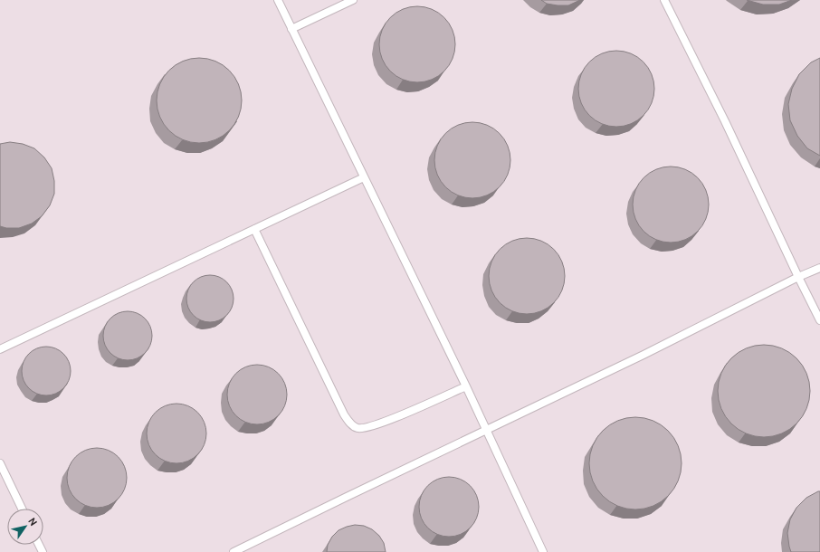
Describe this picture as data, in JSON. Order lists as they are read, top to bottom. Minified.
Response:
{"north":"top right"}
